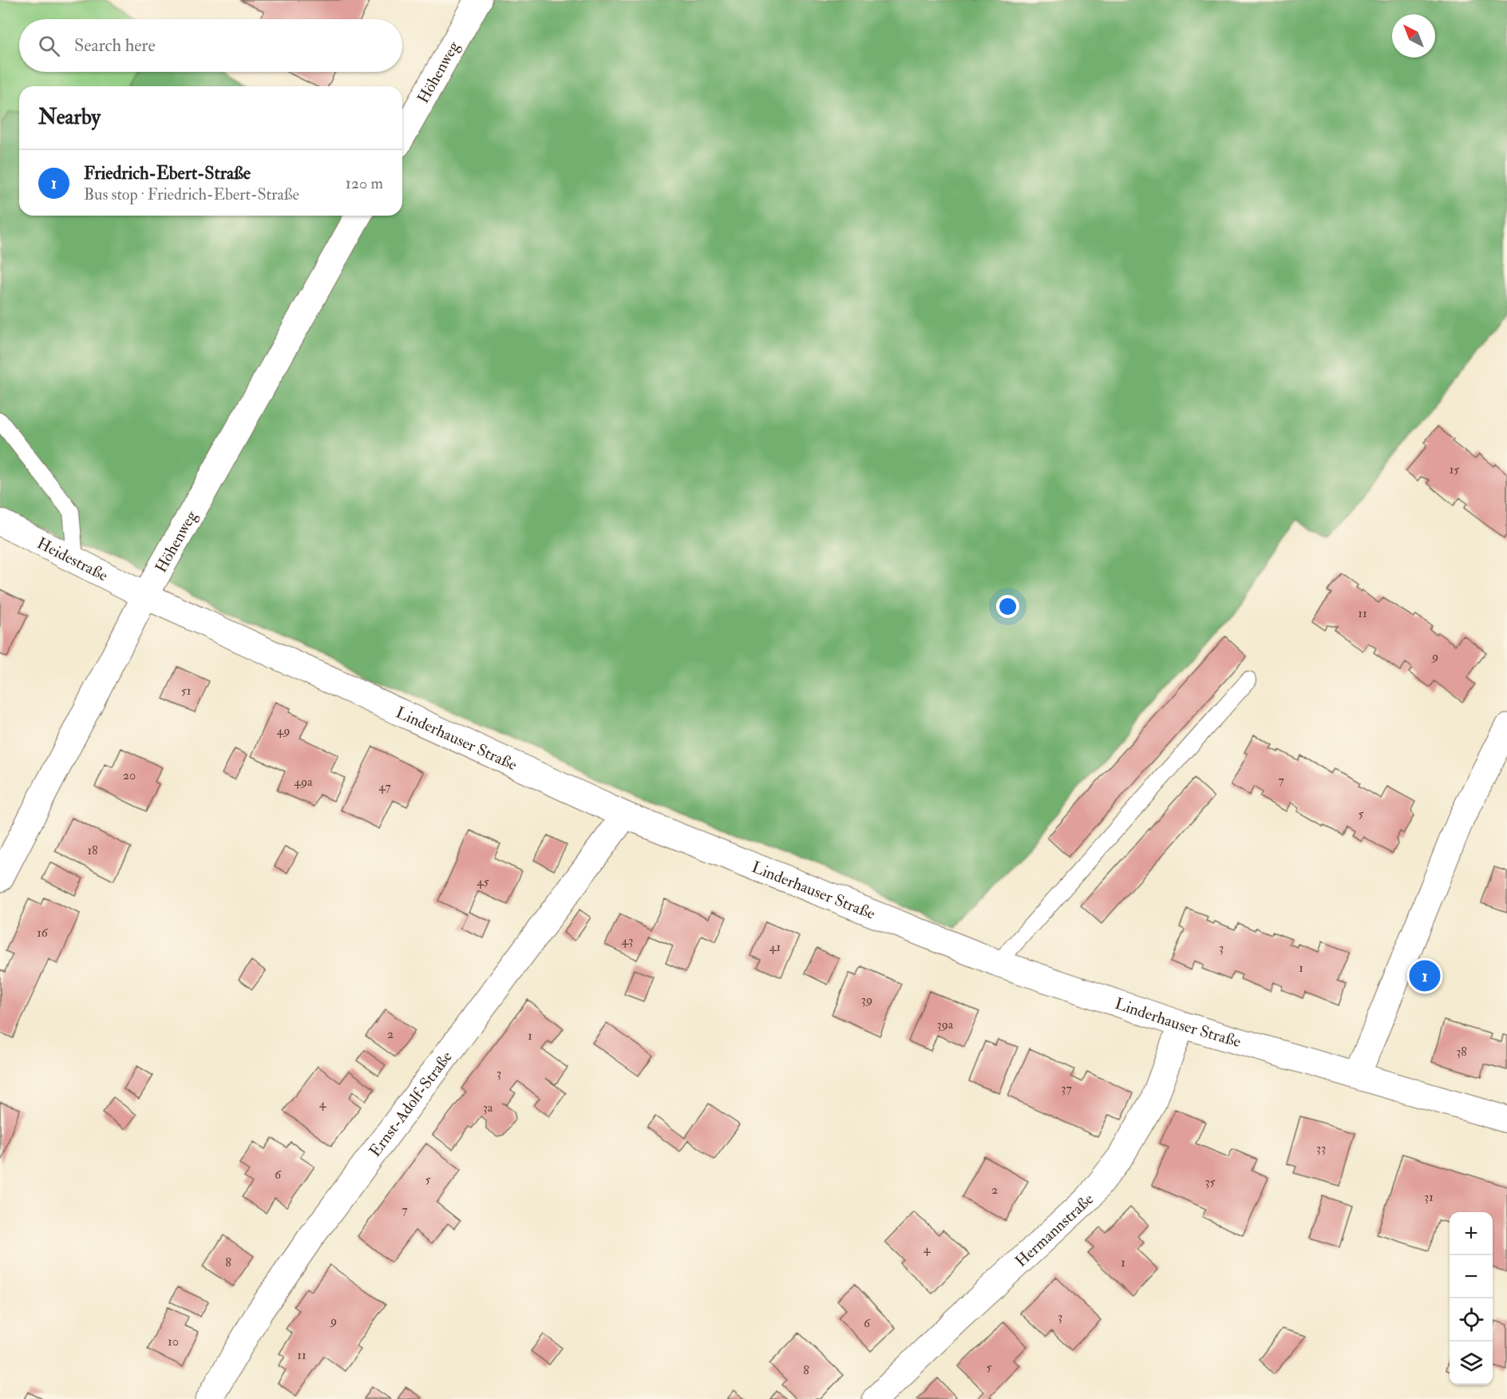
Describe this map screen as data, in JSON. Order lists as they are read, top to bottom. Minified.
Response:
{"streets":{"street":["Höhenweg","Heidestraße","Linderhauser Straße","Ernst-Adolf-Straße","Hermannstraße"]},"crossings":[["Höhenweg","Heidestraße"],["Höhenweg","Linderhauser Straße"],["Heidestraße","Linderhauser Straße"],["Linderhauser Straße","Ernst-Adolf-Straße"],["Linderhauser Straße","Hermannstraße"]],"house_numbers":["15","11","9","51","49","20","7","49a","47","5","18","45","16","43","41","3","1","39","39a","2","1","38","3","37","4","3a","33","6","5","35","2","31","7","4","8","1","3","9","6","10","11","5","8"],"north":"top left","page":{"search":"Search here","heading":"Nearby","list":[{"mark":"1","name":"Friedrich-Ebert-Straße","note":"Bus stop · Friedrich-Ebert-Straße","value":"120 m"}],"pins":"1","map_buttons":["+","−"]}}
